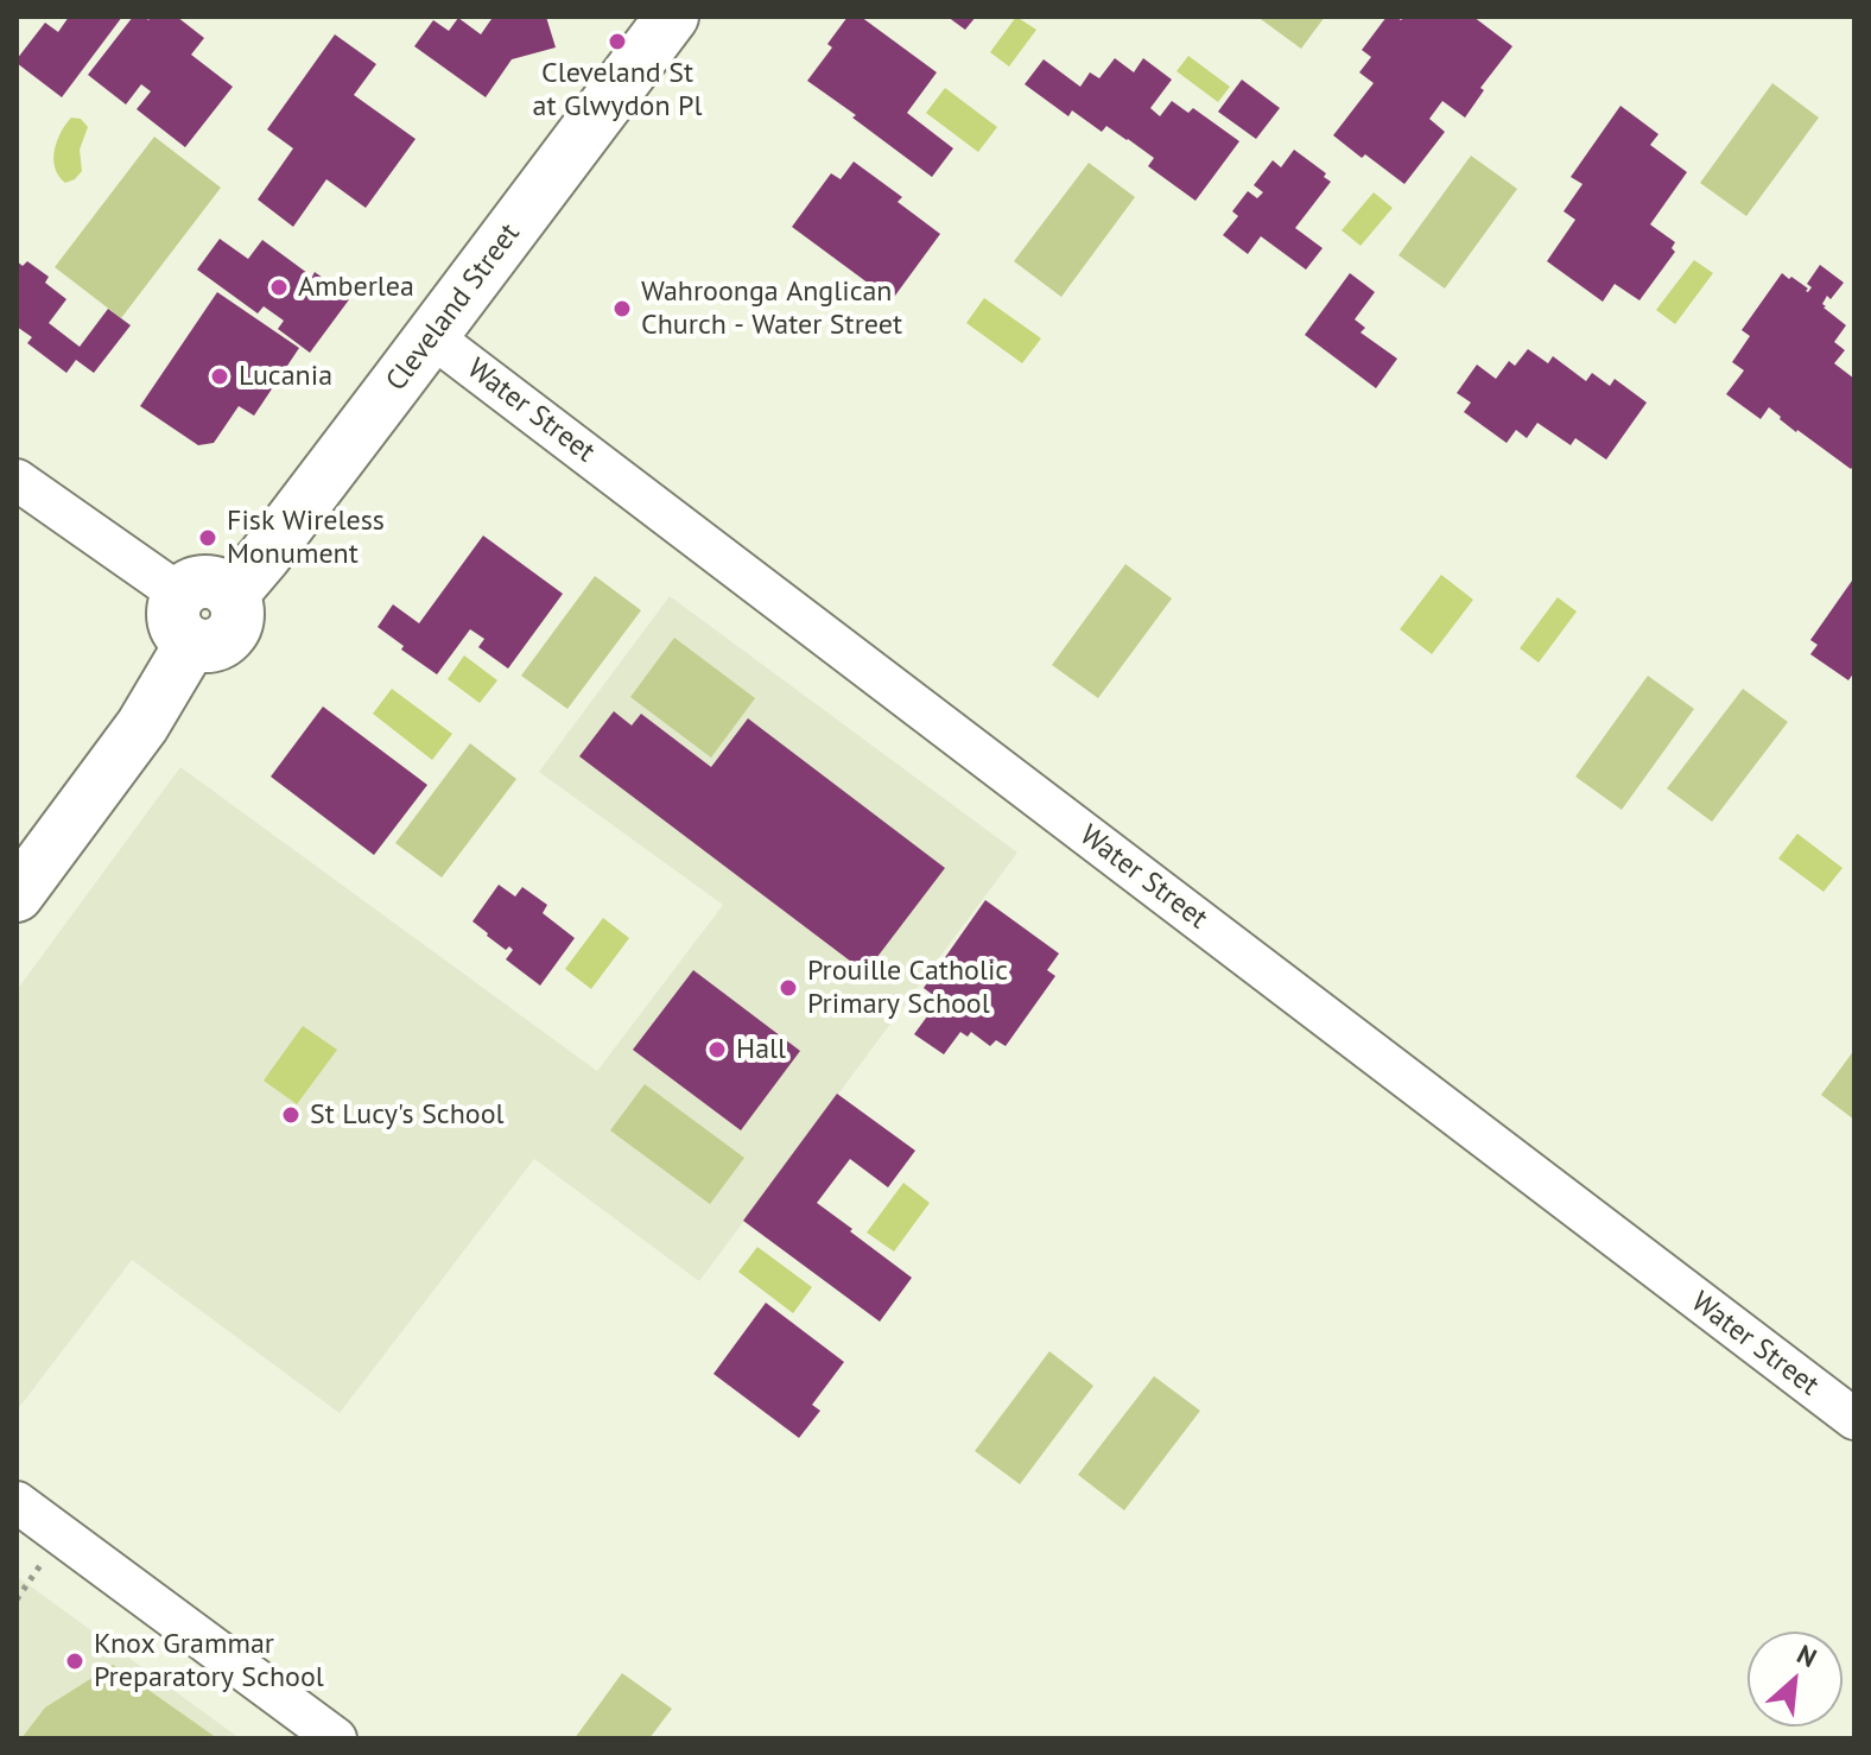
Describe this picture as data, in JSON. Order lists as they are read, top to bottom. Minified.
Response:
{"streets":{"street":["Cleveland Street","Water Street"]},"crossings":[["Cleveland Street","Water Street"]],"places":["Cleveland St at Glwydon Pl","Amberlea","Wahroonga Anglican Church - Water Street","Lucania","Fisk Wireless Monument","Prouille Catholic Primary School","Hall","St Lucy's School","Knox Grammar Preparatory School"],"north":"top right"}
